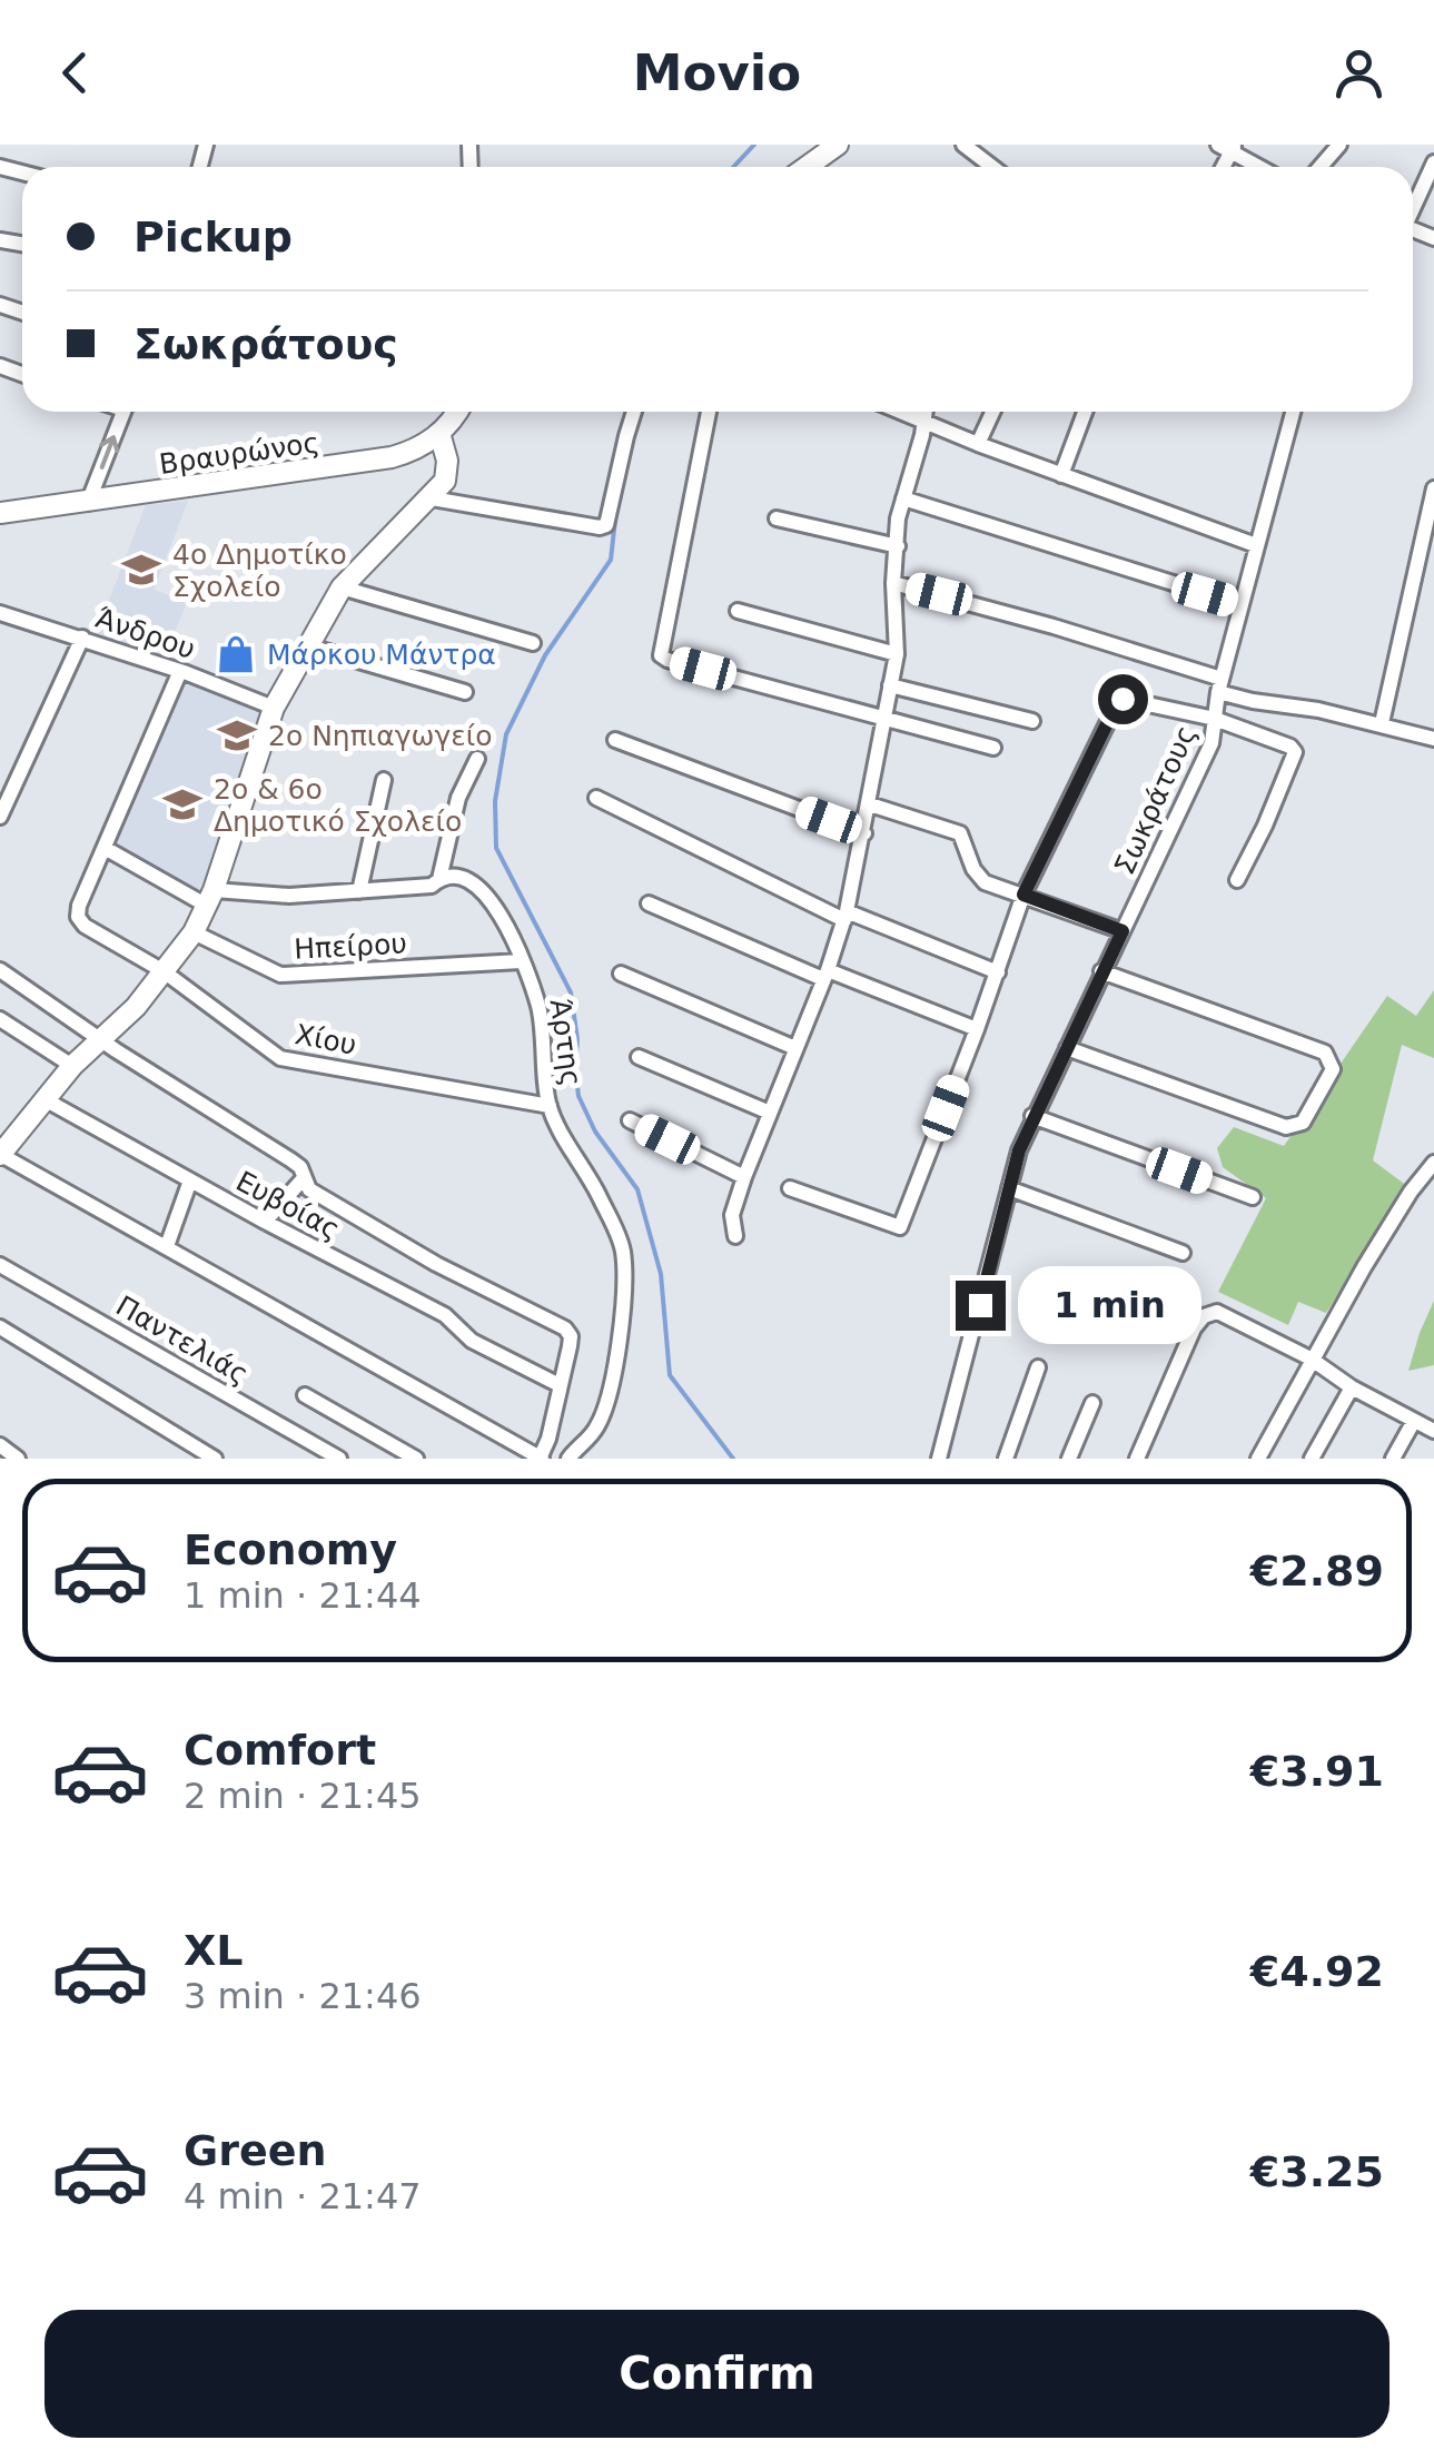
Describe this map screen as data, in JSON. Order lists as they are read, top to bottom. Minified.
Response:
{"streets":{"street":["Βραυρώνος","Άνδρου","Σωκράτους","Ηπείρου","Χίου","Άρτης","Ευβοίας","Παντελιάς"]},"crossings":[["Ηπείρου","Άρτης"],["Χίου","Άρτης"]],"places":{"school or university":["4ο Δημοτίκο Σχολείο","2ο Νηπιαγωγείο","2ο & 6ο Δημοτικό Σχολείο"],"shop":["Μάρκου Μάντρα"]},"page":{"header":"Movio","banner":["Pickup","Σωκράτους"],"bubble":"1 min","list":[{"name":"Economy","note":"1 min · 21:44","value":"€2.89"},{"name":"Comfort","note":"2 min · 21:45","value":"€3.91"},{"name":"XL","note":"3 min · 21:46","value":"€4.92"},{"name":"Green","note":"4 min · 21:47","value":"€3.25"}],"buttons":"Confirm"}}
